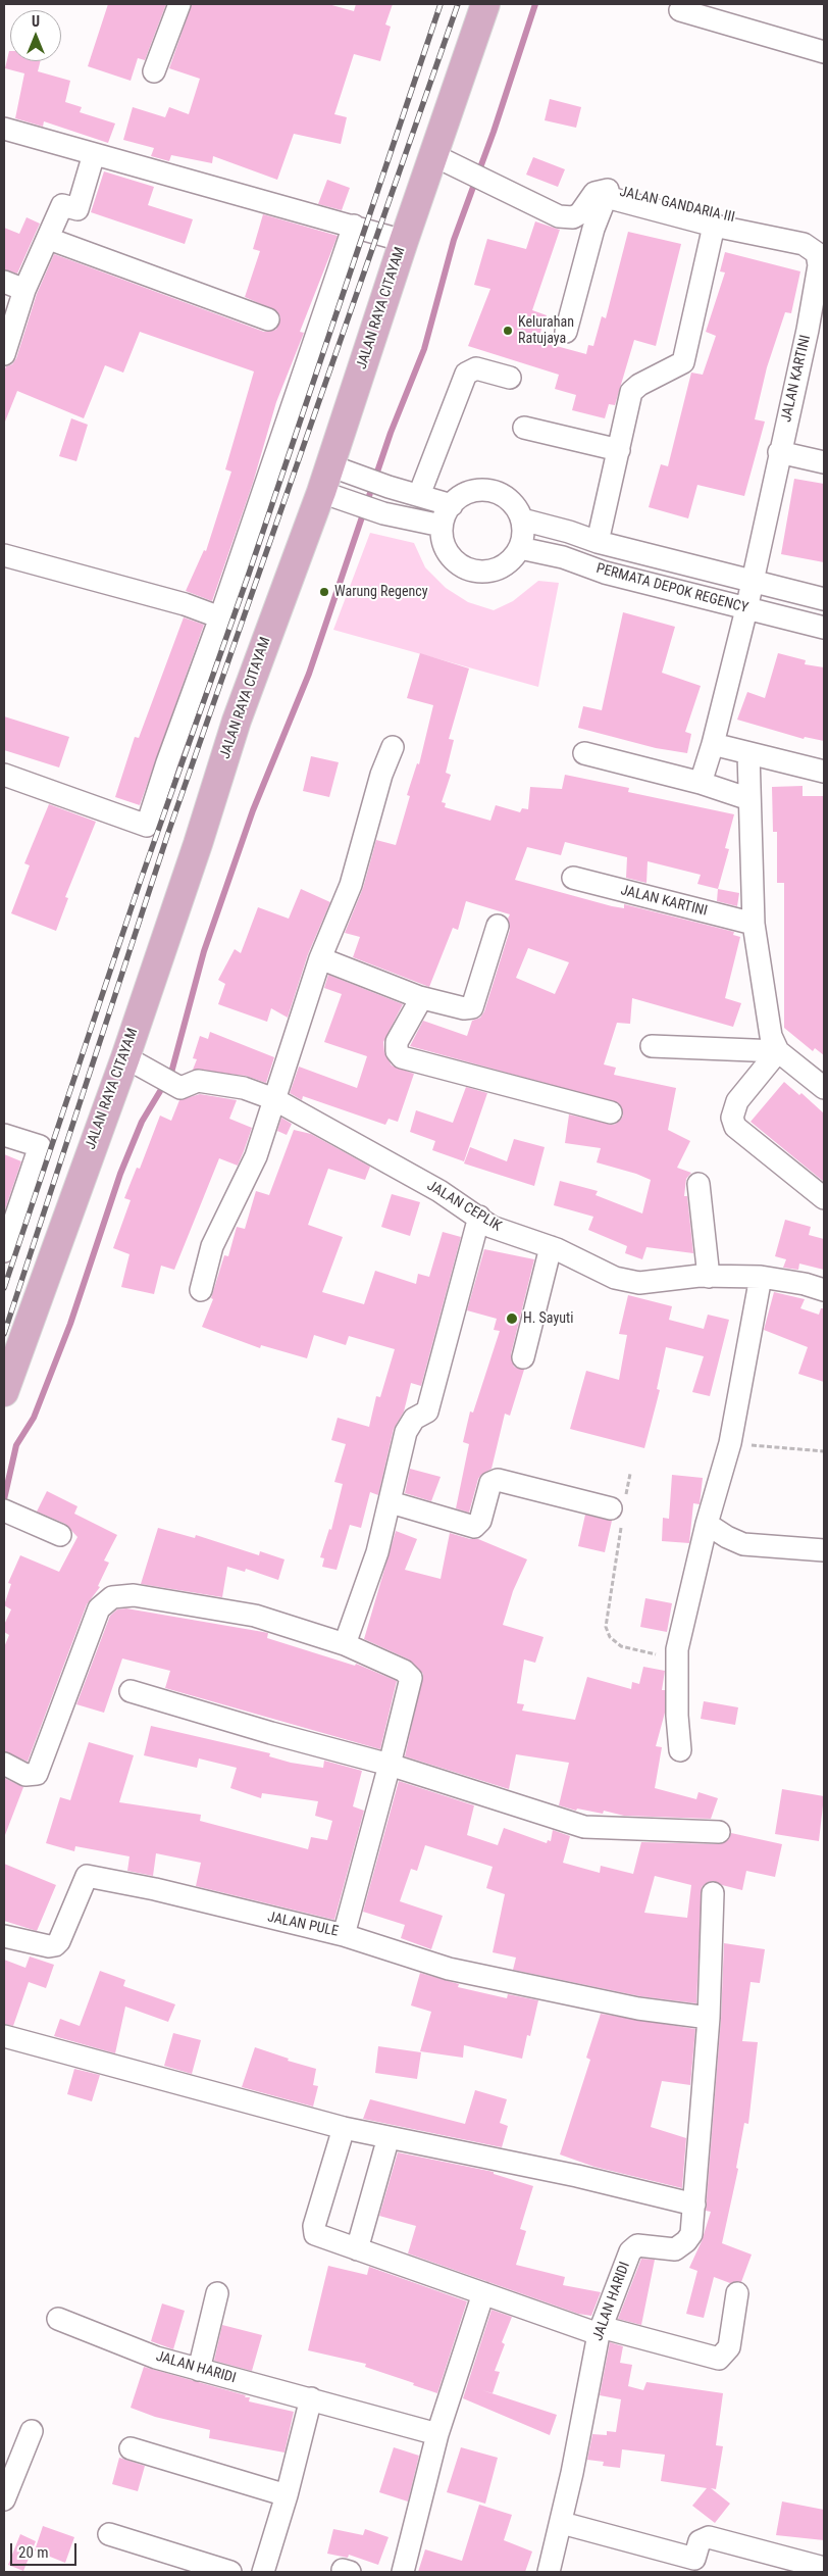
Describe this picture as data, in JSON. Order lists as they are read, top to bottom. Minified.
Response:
{"streets":{"main road":["JALAN RAYA CITAYAM"],"street":["JALAN GANDARIA III","JALAN KARTINI","PERMATA DEPOK REGENCY","JALAN CEPLIK","JALAN PULE","JALAN HARIDI"]},"crossings":[["JALAN GANDARIA III","JALAN RAYA CITAYAM"],["JALAN RAYA CITAYAM","JALAN CEPLIK"],["JALAN KARTINI","PERMATA DEPOK REGENCY"]],"places":["Kelurahan Ratujaya","Warung Regency","H. Sayuti"],"scale_bar":"20 m","north":"top"}
